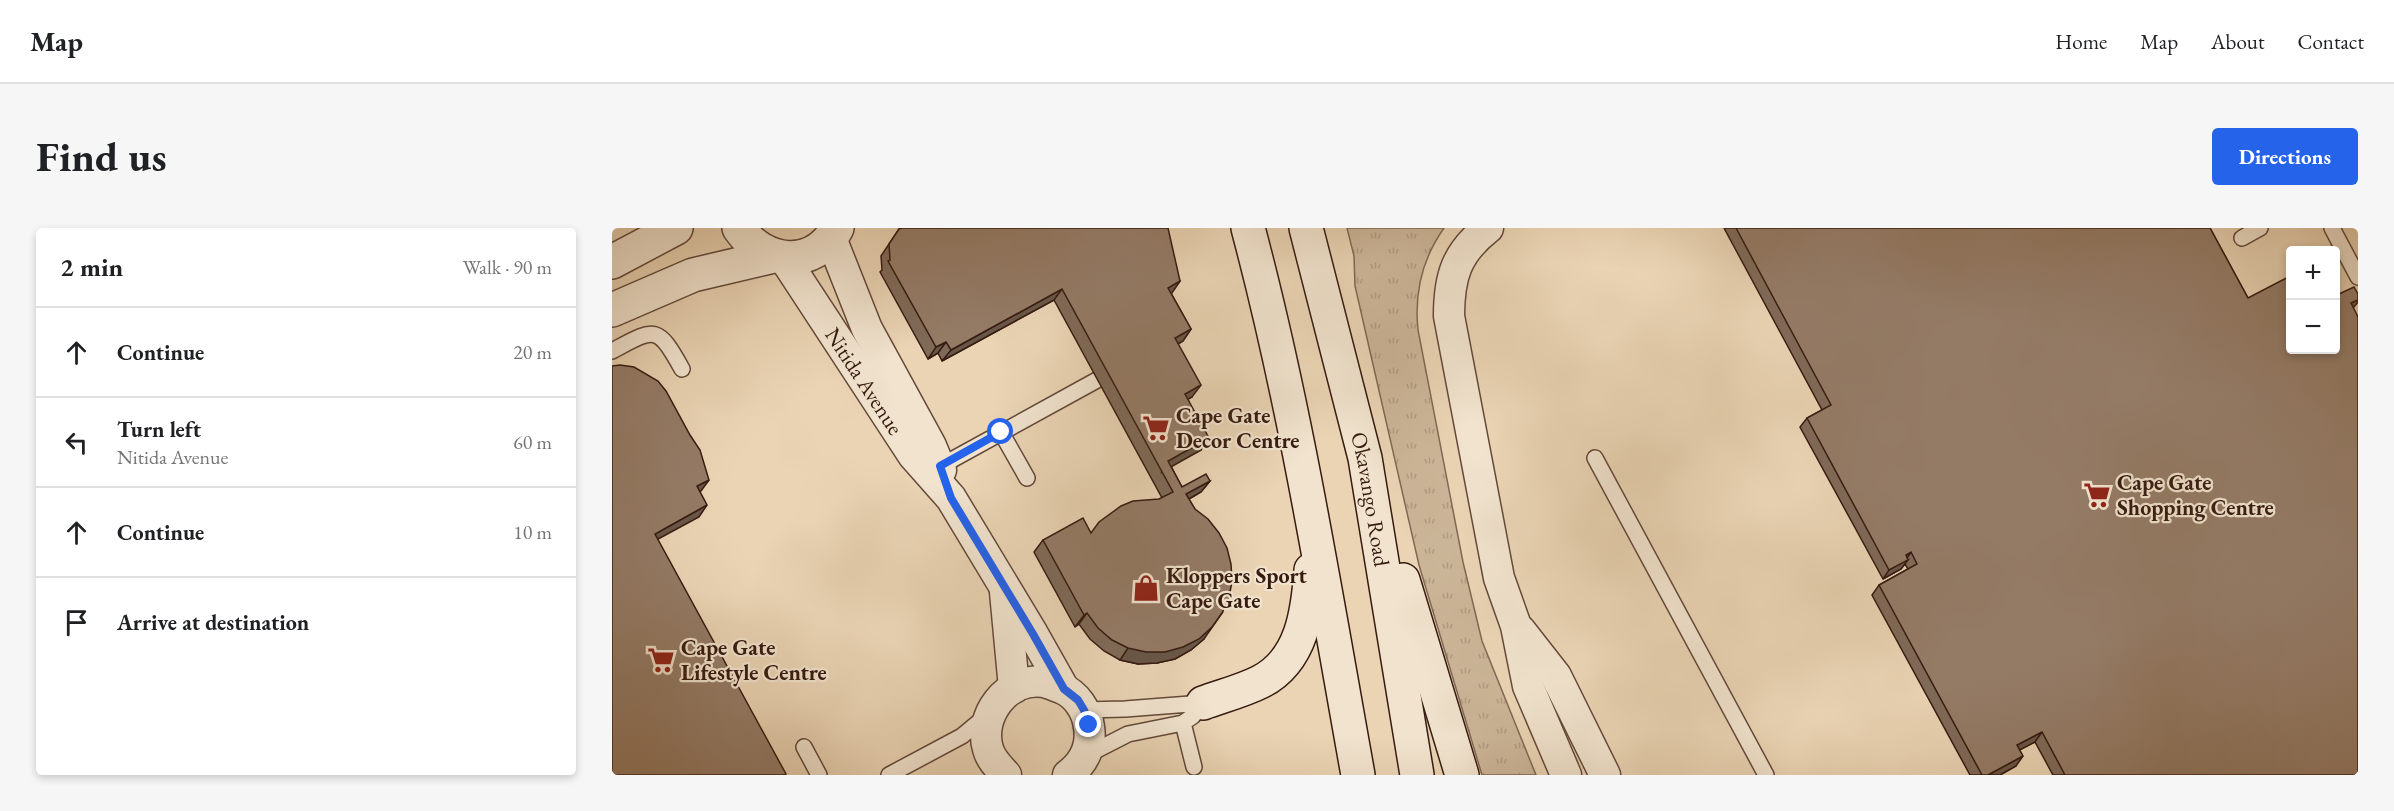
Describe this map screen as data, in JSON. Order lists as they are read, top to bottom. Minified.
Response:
{"streets":{"main road":["Okavango Road"],"street":["Nitida Avenue"]},"places":{"supermarket":["Cape Gate Decor Centre","Cape Gate Shopping Centre","Cape Gate Lifestyle Centre"],"shop":["Kloppers Sport Cape Gate"]},"page":{"header":"Map","nav":["Home","Map","About","Contact"],"buttons":"Directions","title":"Find us","heading":["2 min","Walk · 90 m"],"map_buttons":["+","−"],"list":[["Continue","20 m"],["Turn left","Nitida Avenue","60 m"],["Continue","10 m"],"Arrive at destination"]}}
